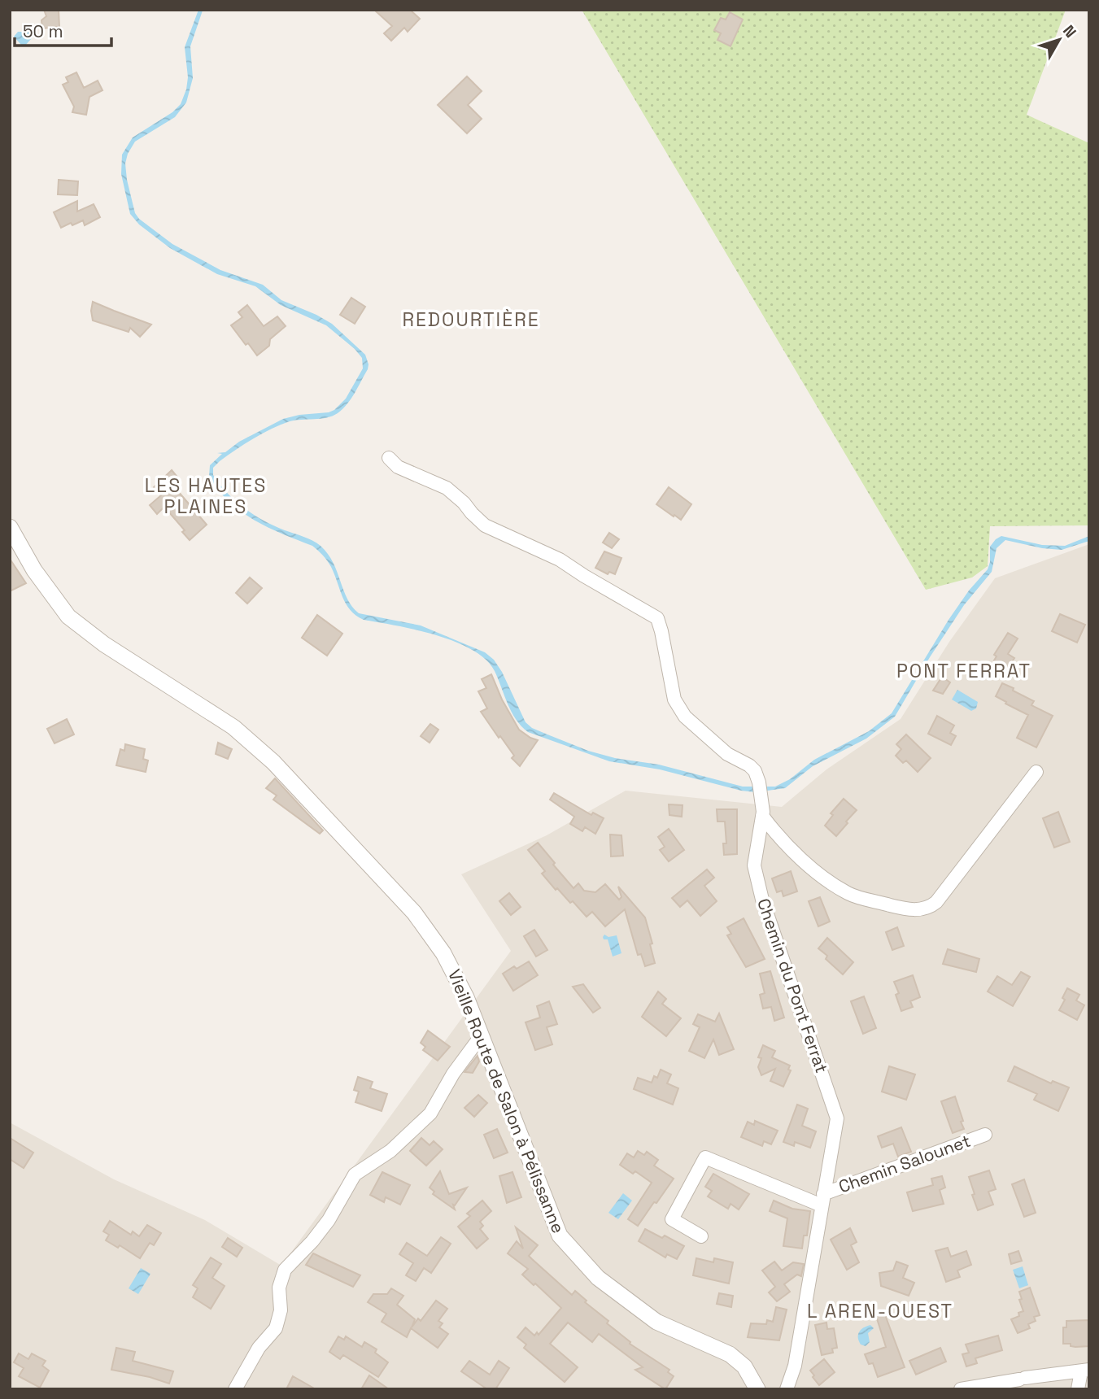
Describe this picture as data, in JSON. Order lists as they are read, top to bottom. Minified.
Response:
{"streets":{"street":["Chemin du Pont Ferrat","Vieille Route de Salon à Pélissanne","Chemin Salounet"]},"crossings":[["Chemin du Pont Ferrat","Chemin Salounet"]],"districts":["REDOURTIÈRE","LES HAUTES PLAINES","PONT FERRAT","L AREN-OUEST"],"scale_bar":"50 m","north":"top right"}
